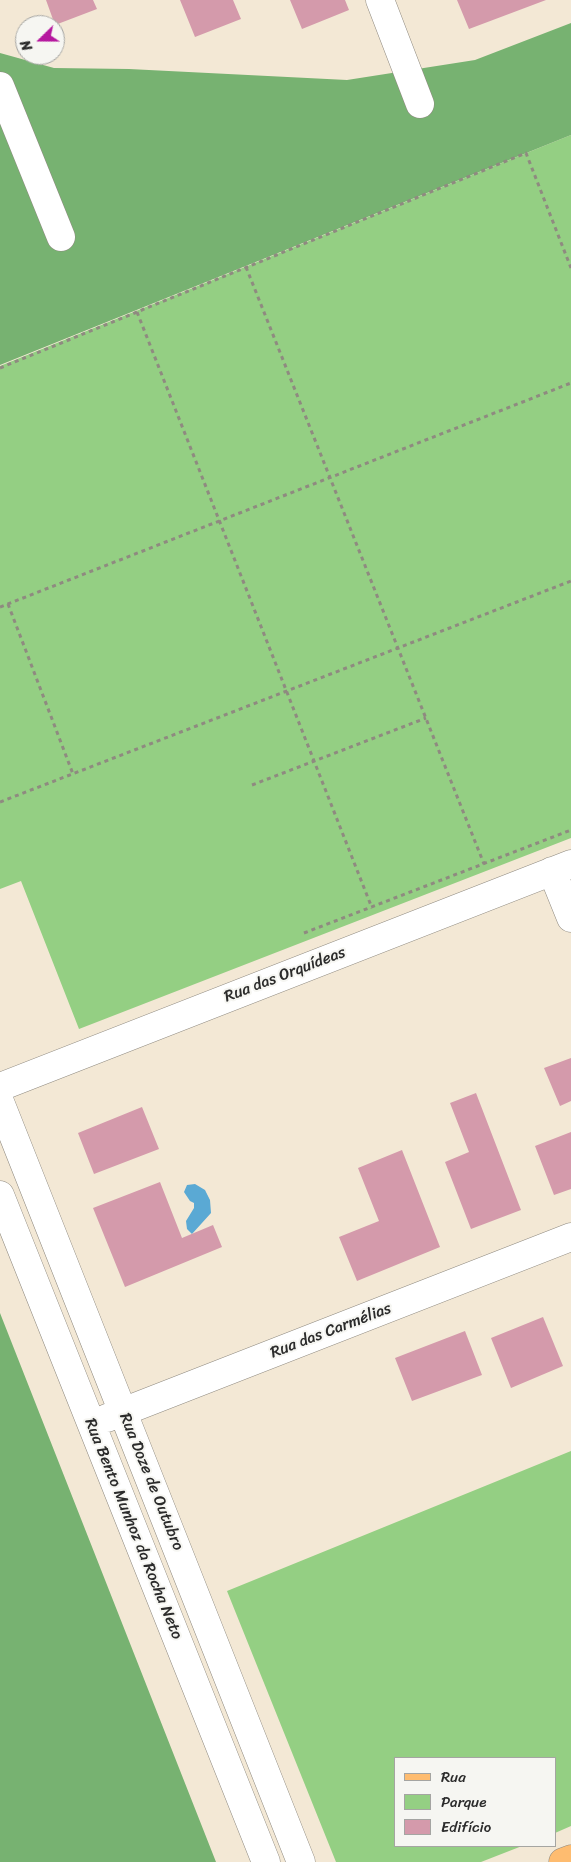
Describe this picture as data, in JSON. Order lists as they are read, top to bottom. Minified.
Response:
{"streets":{"street":["Rua das Orquídeas","Rua das Carmélias","Rua Doze de Outubro","Rua Bento Munhoz da Rocha Neto"]},"crossings":[["Rua das Carmélias","Rua Doze de Outubro"],["Rua das Carmélias","Rua Bento Munhoz da Rocha Neto"]],"legend":["Rua","Parque","Edifício"],"north":"left"}
